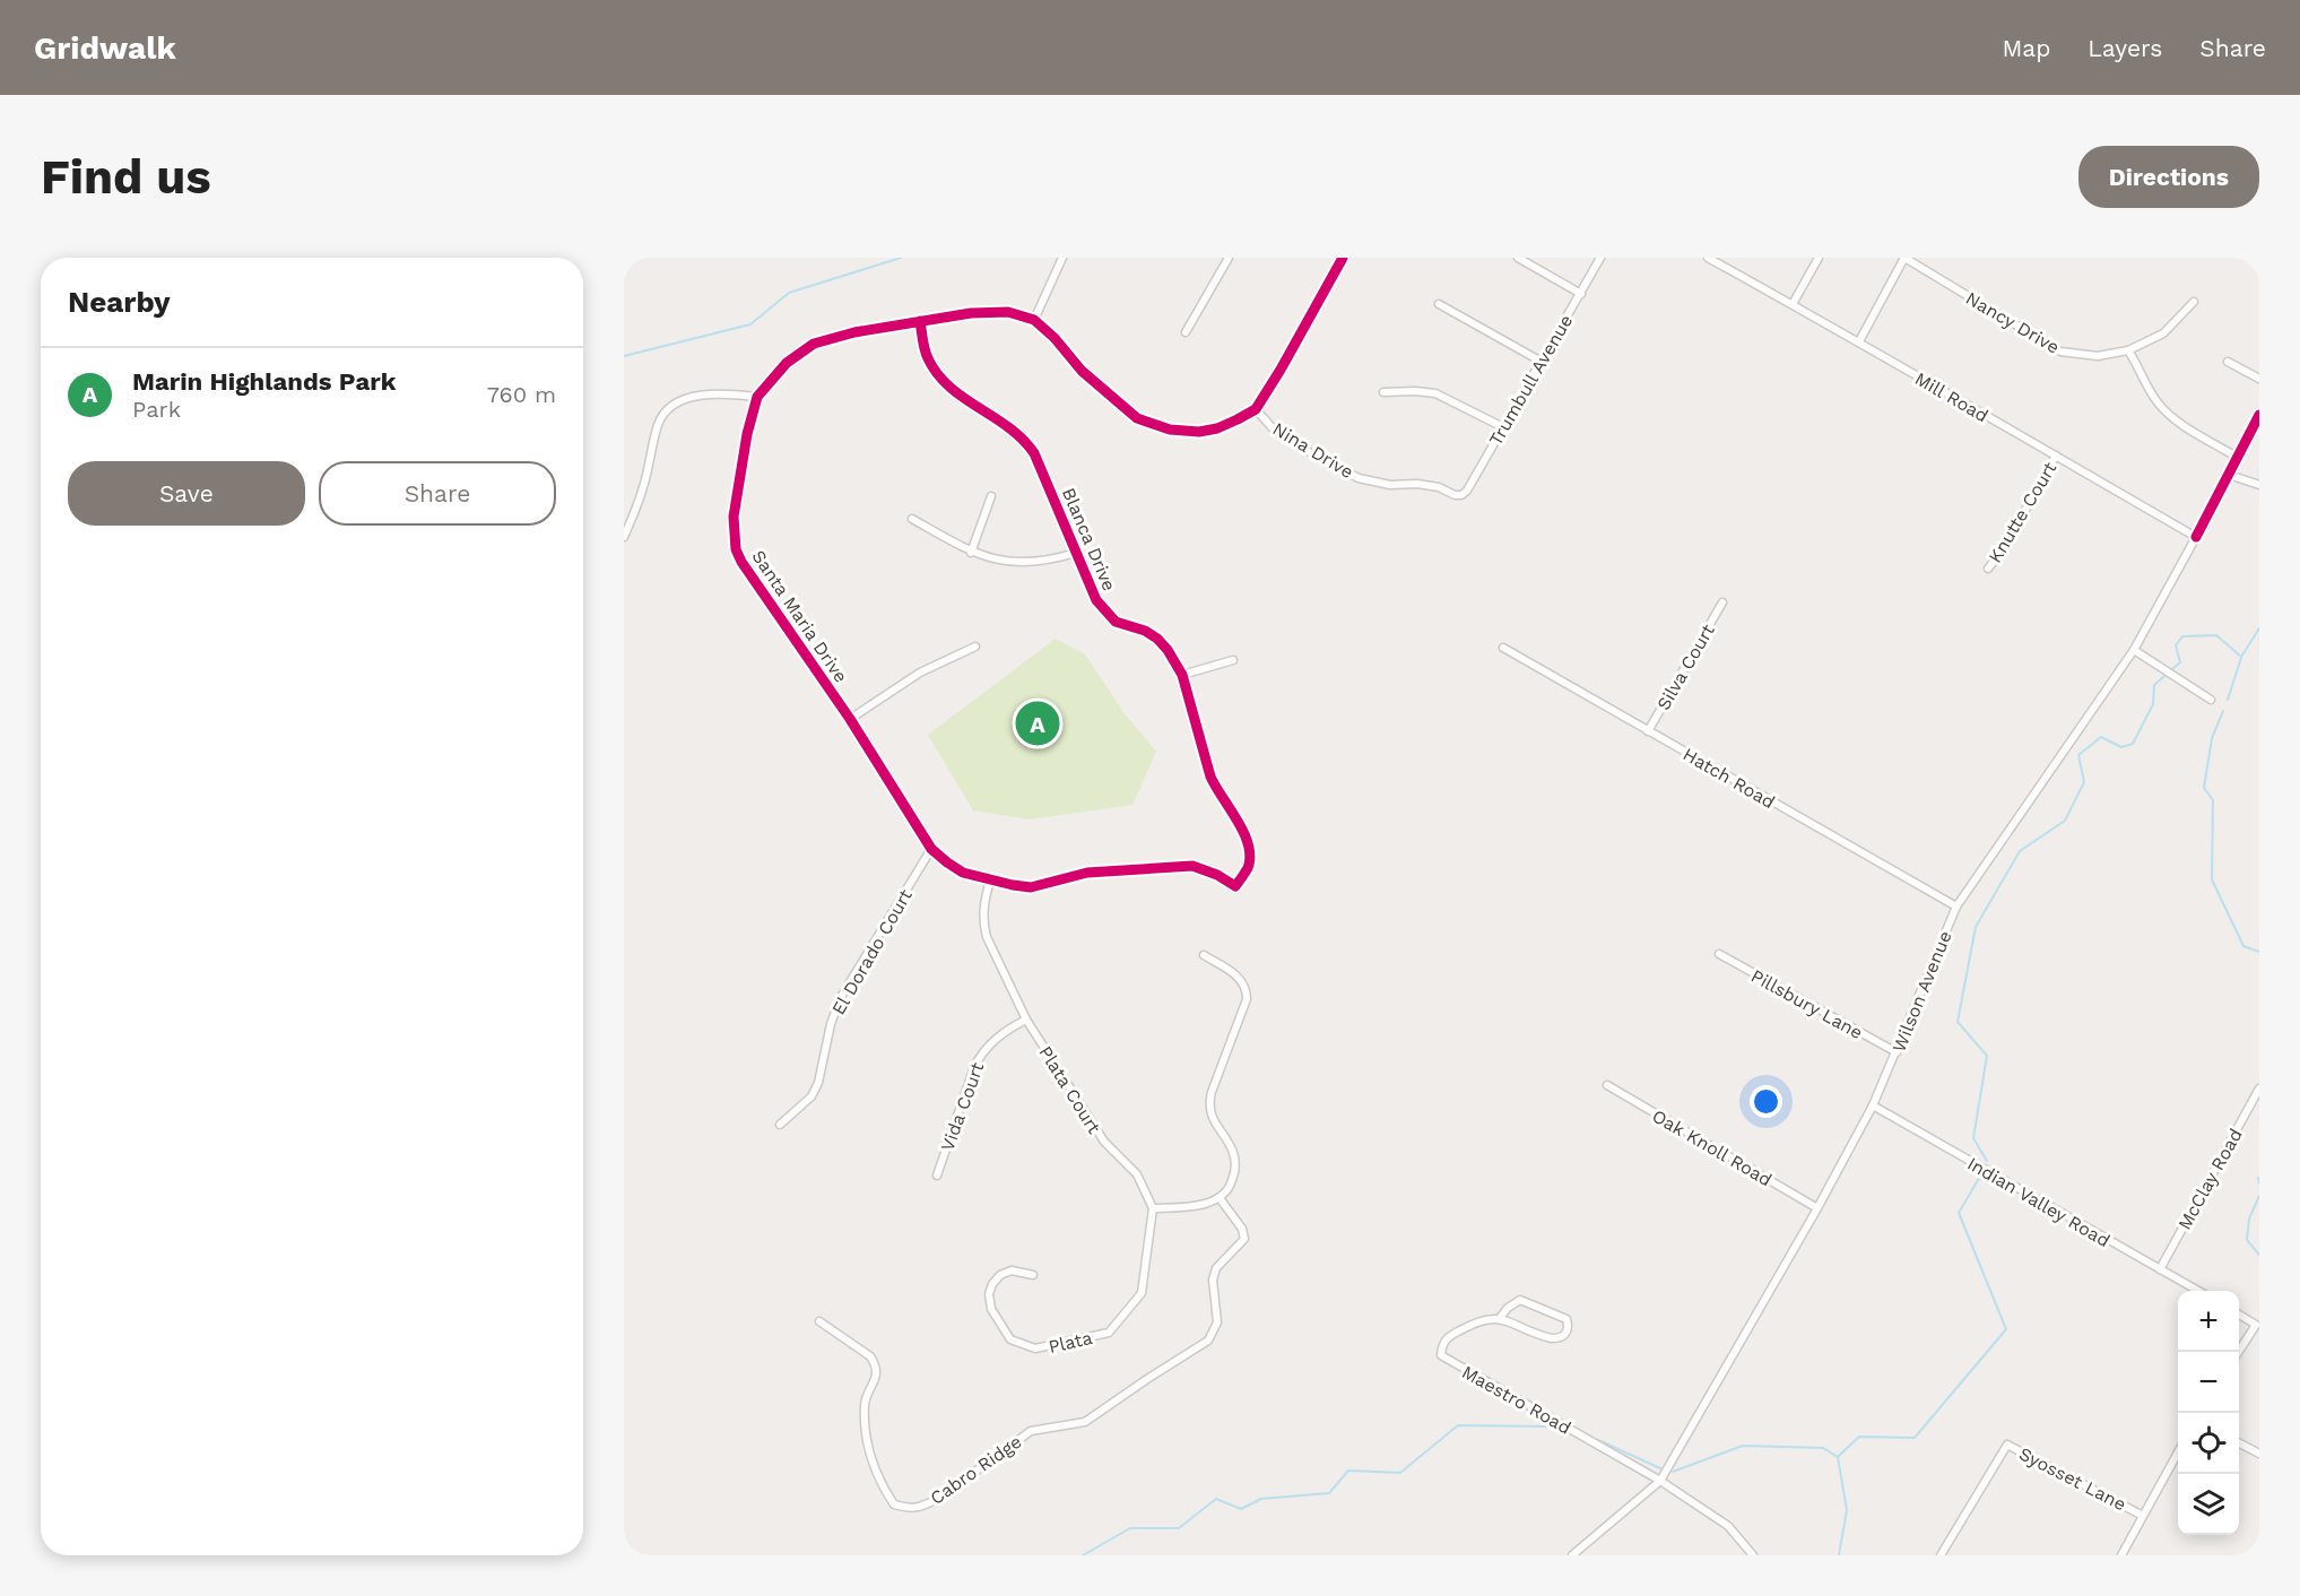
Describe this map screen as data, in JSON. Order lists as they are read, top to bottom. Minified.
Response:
{"streets":{"street":["Nancy Drive","Trumbull Avenue","Mill Road","Nina Drive","Knutte Court","Blanca Drive","Santa Maria Drive","Silva Court","Hatch Road","El Dorado Court","Wilson Avenue","Pillsbury Lane","Plata Court","Vida Court","Oak Knoll Road","McClay Road","Indian Valley Road","Plata","Maestro Road","Cabro Ridge","Syosset Lane"]},"crossings":[["Trumbull Avenue","Nina Drive"],["Mill Road","Knutte Court"],["Mill Road","Wilson Avenue"],["Nina Drive","Santa Maria Drive"],["Blanca Drive","Santa Maria Drive"],["Santa Maria Drive","El Dorado Court"],["Santa Maria Drive","Plata Court"],["Silva Court","Hatch Road"],["Hatch Road","Wilson Avenue"],["Wilson Avenue","Pillsbury Lane"],["Wilson Avenue","Oak Knoll Road"],["Wilson Avenue","Indian Valley Road"],["Wilson Avenue","Maestro Road"],["Plata Court","Vida Court"],["Plata Court","Plata"],["McClay Road","Indian Valley Road"]],"page":{"header":"Gridwalk","nav":["Map","Layers","Share"],"buttons":["Directions",["Save","Share"]],"title":"Find us","heading":"Nearby","list":[{"mark":"A","name":"Marin Highlands Park","note":"Park","value":"760 m"}],"pins":"A","map_buttons":["+","−"]}}
